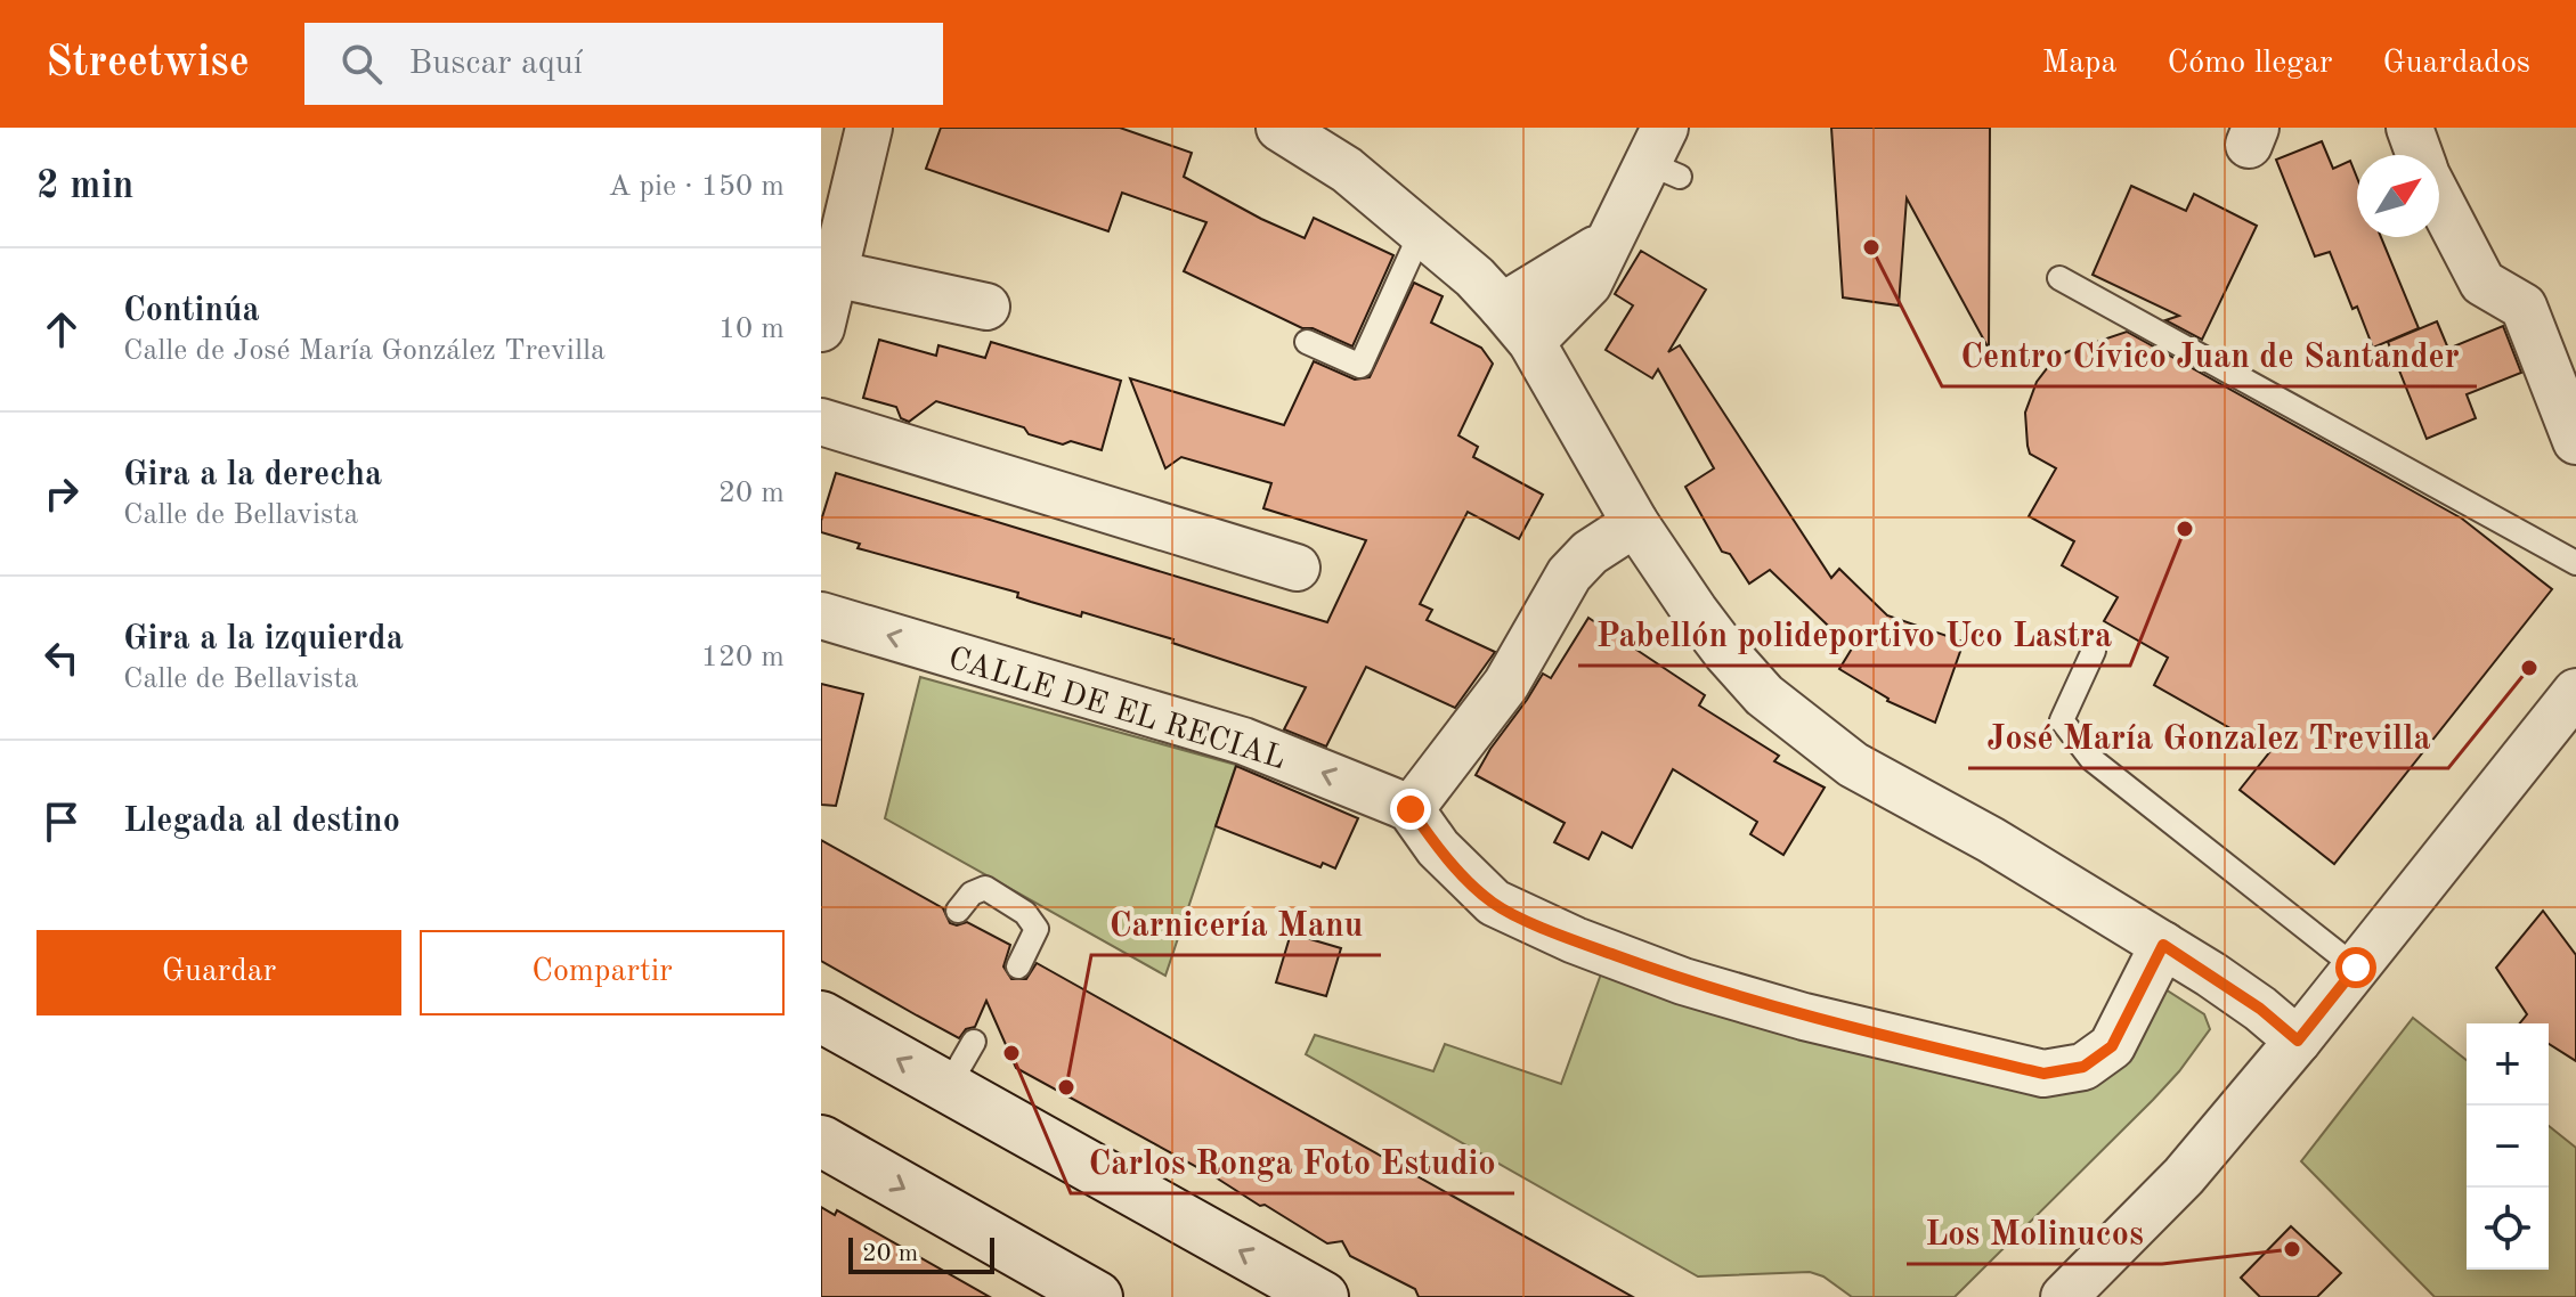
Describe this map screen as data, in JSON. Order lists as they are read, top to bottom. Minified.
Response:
{"streets":{"street":["CALLE DE EL RECIAL"]},"places":["Centro Cívico Juan de Santander","Pabellón polideportivo Uco Lastra","José María Gonzalez Trevilla","Carlos Ronga Foto Estudio","Carnicería Manu","Los Molinucos"],"scale_bar":"20 m","north":"top right","page":{"header":"Streetwise","search":"Buscar aquí","nav":["Mapa","Cómo llegar","Guardados"],"heading":["2 min","A pie · 150 m"],"list":[["Continúa","Calle de José María González Trevilla","10 m"],["Gira a la derecha","Calle de Bellavista","20 m"],["Gira a la izquierda","Calle de Bellavista","120 m"],"Llegada al destino"],"buttons":["Guardar","Compartir"],"map_buttons":["+","−"],"scale":"20 m"}}
